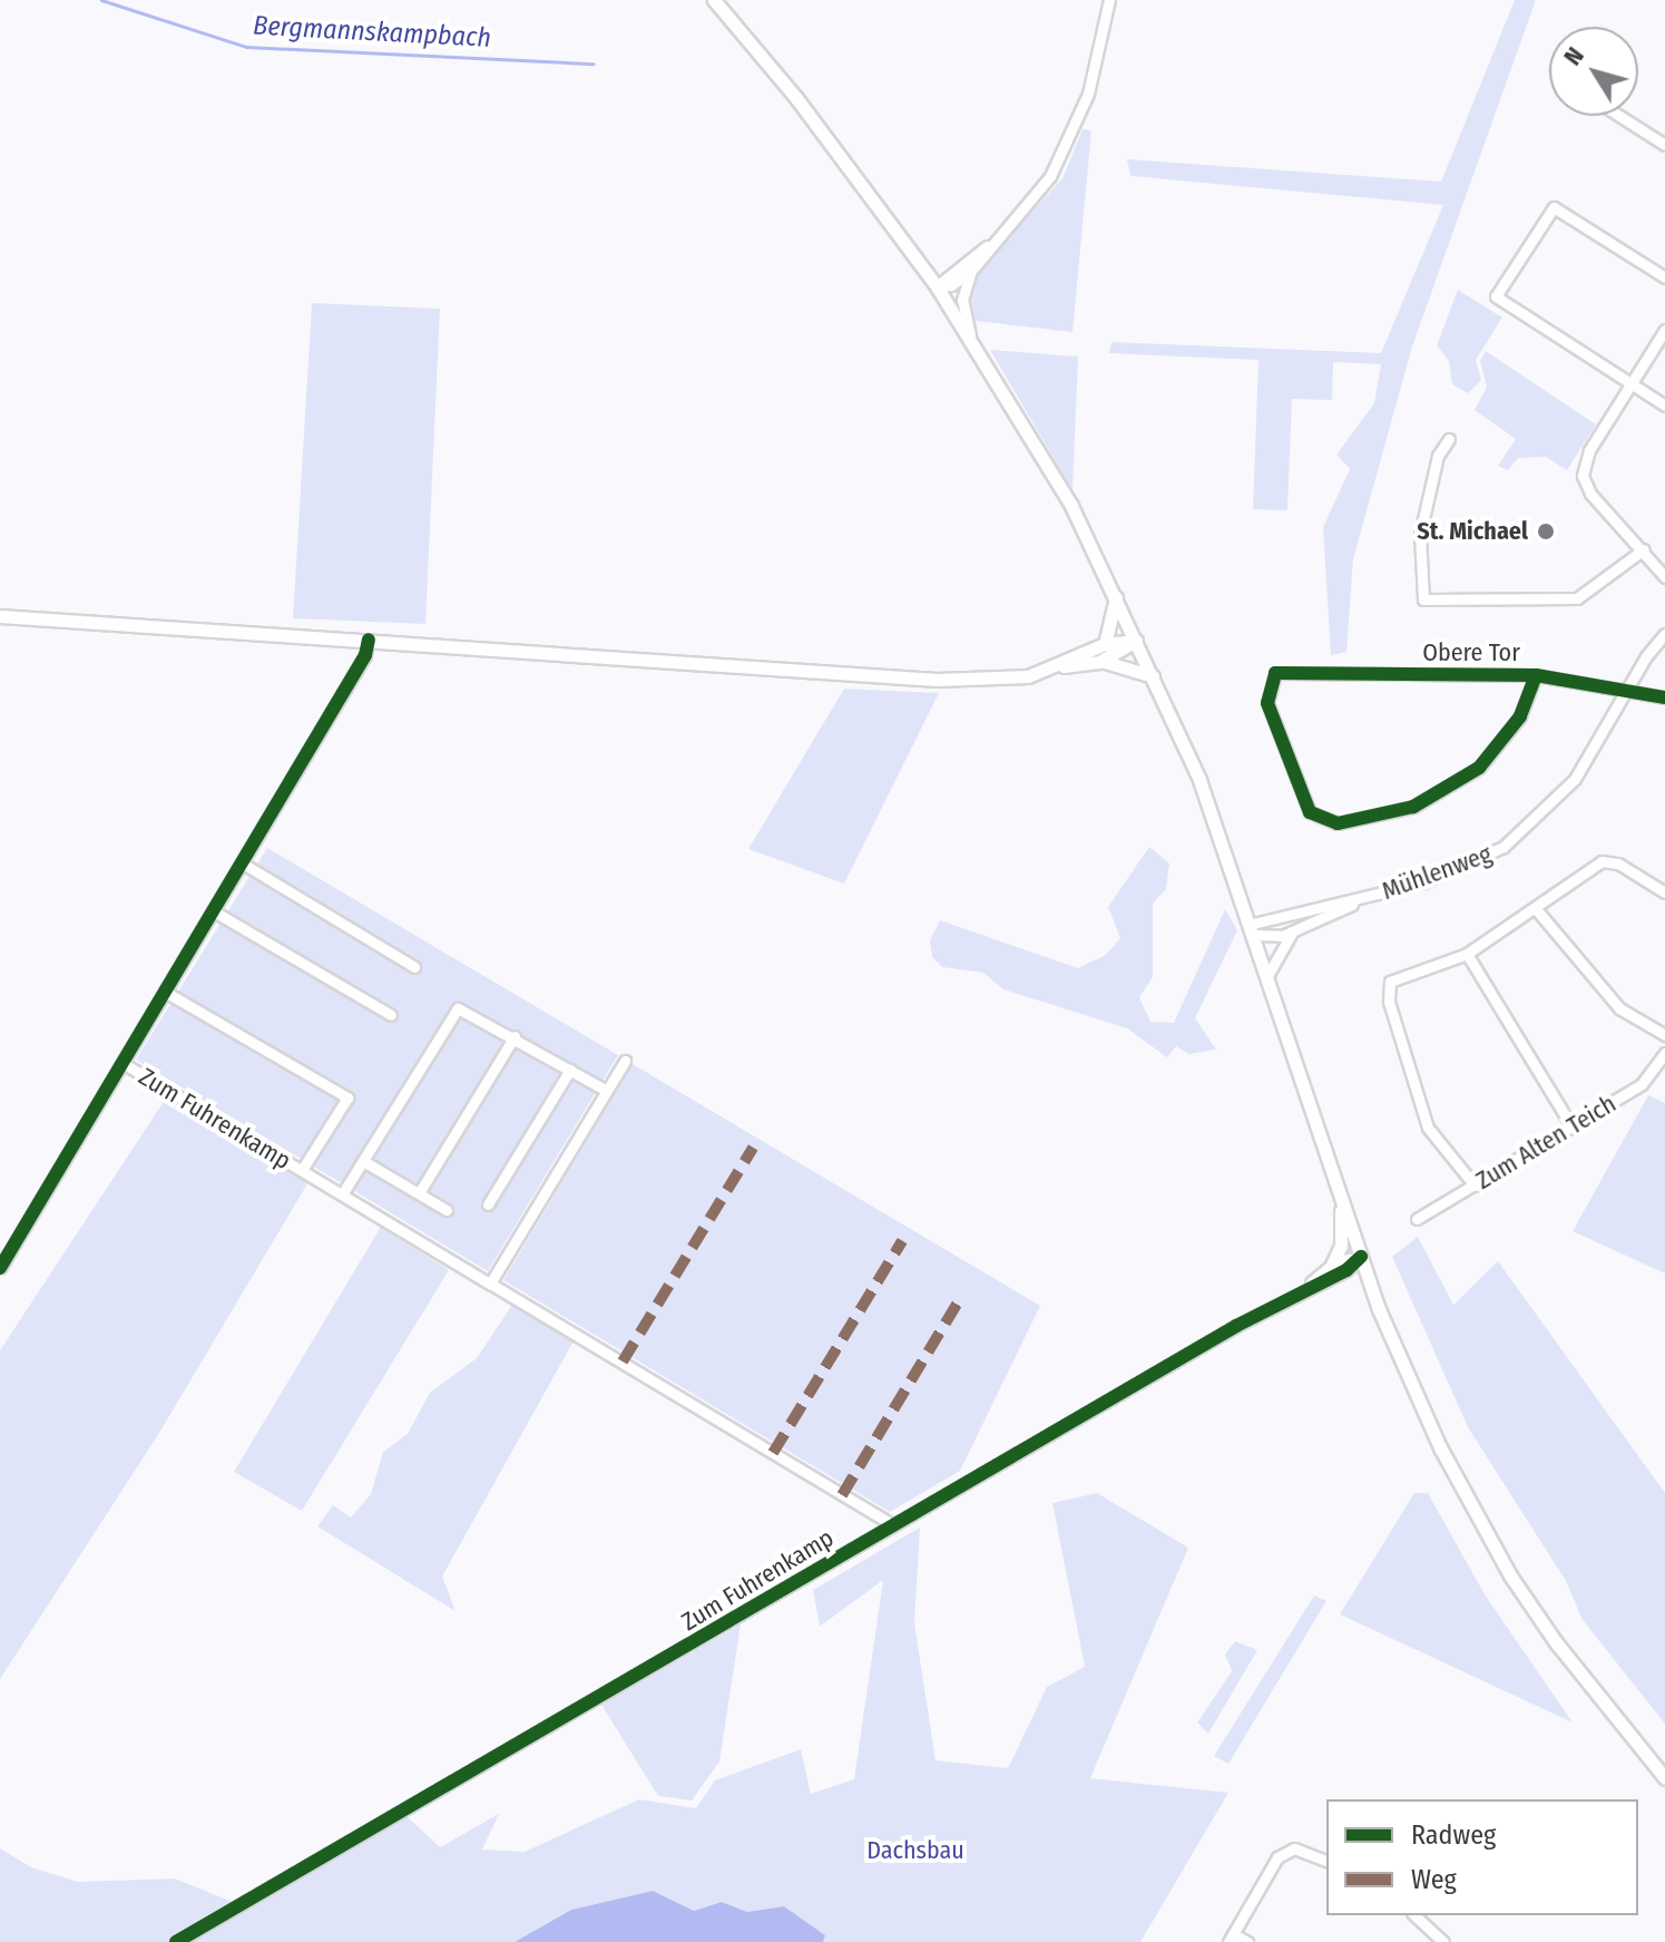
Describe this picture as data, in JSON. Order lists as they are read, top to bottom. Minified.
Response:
{"streets":{"street":["Obere Tor","Mühlenweg","Zum Fuhrenkamp","Zum Alten Teich"]},"crossings":[["Obere Tor","Mühlenweg"]],"water":["Bergmannskampbach"],"parks":["Dachsbau"],"places":["St. Michael"],"legend":["Radweg","Weg"],"north":"top left"}
